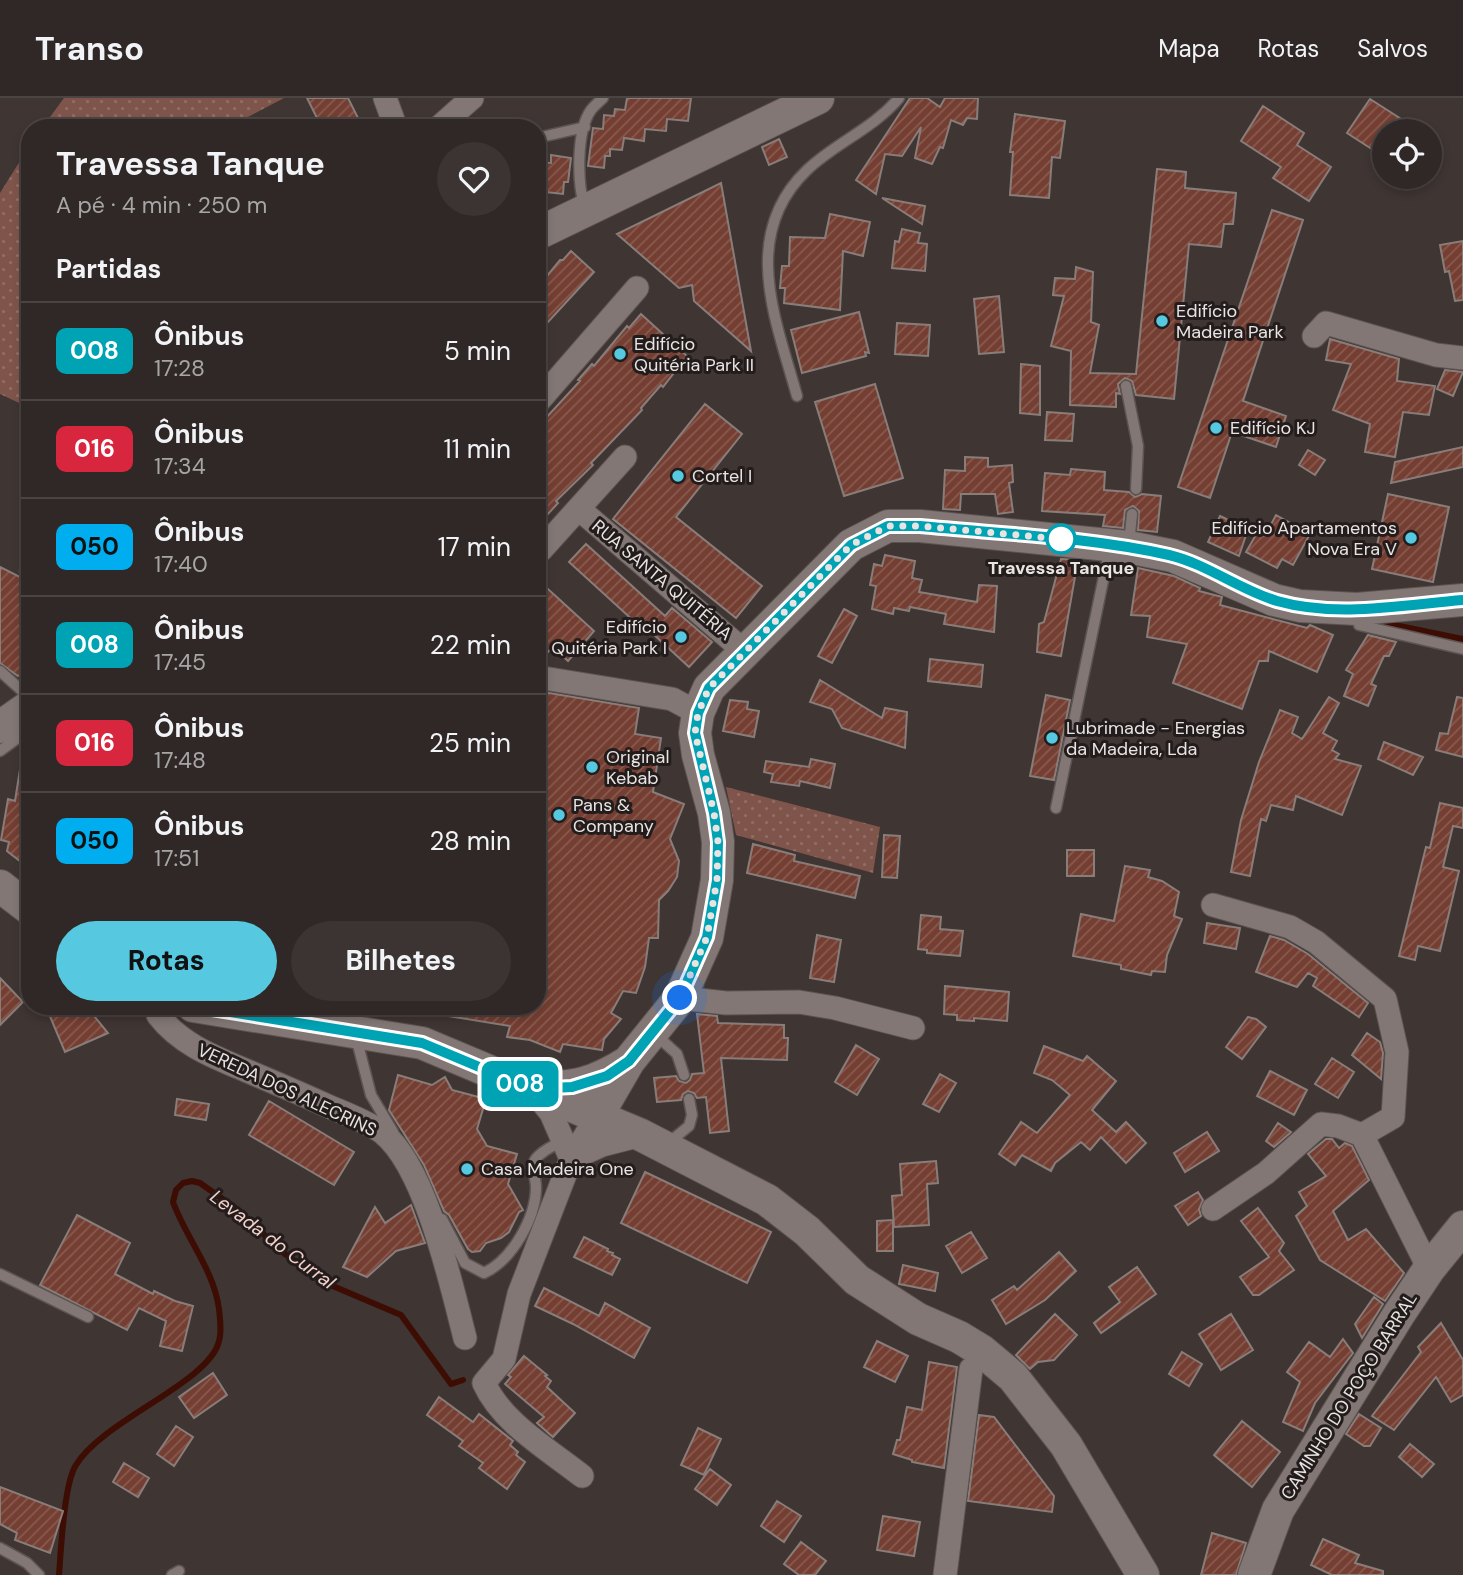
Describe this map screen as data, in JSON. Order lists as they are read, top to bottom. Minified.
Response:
{"streets":{"street":["RUA SANTA QUITÉRIA","VEREDA DOS ALECRINS","CAMINHO DO POÇO BARRAL"]},"water":["Levada do Curral"],"places":["Edifício Madeira Park","Edifício Quitéria Park II","Edifício KJ","Cortel I","Edifício Apartamentos Nova Era V","Travessa Tanque","Edifício Quitéria Park I","Lubrimade - Energias da Madeira, Lda","Original Kebab","Pans & Company","Casa Madeira One"],"lines":["bus line 008"],"page":{"header":"Transo","nav":["Mapa","Rotas","Salvos"],"on_map":"008","heading":[["Travessa Tanque","A pé · 4 min · 250 m"],"Partidas"],"list":[{"mark":"008","name":"Ônibus","note":"17:28","value":"5 min"},{"mark":"016","name":"Ônibus","note":"17:34","value":"11 min"},{"mark":"050","name":"Ônibus","note":"17:40","value":"17 min"},{"mark":"008","name":"Ônibus","note":"17:45","value":"22 min"},{"mark":"016","name":"Ônibus","note":"17:48","value":"25 min"},{"mark":"050","name":"Ônibus","note":"17:51","value":"28 min"}],"buttons":["Rotas","Bilhetes"]}}
